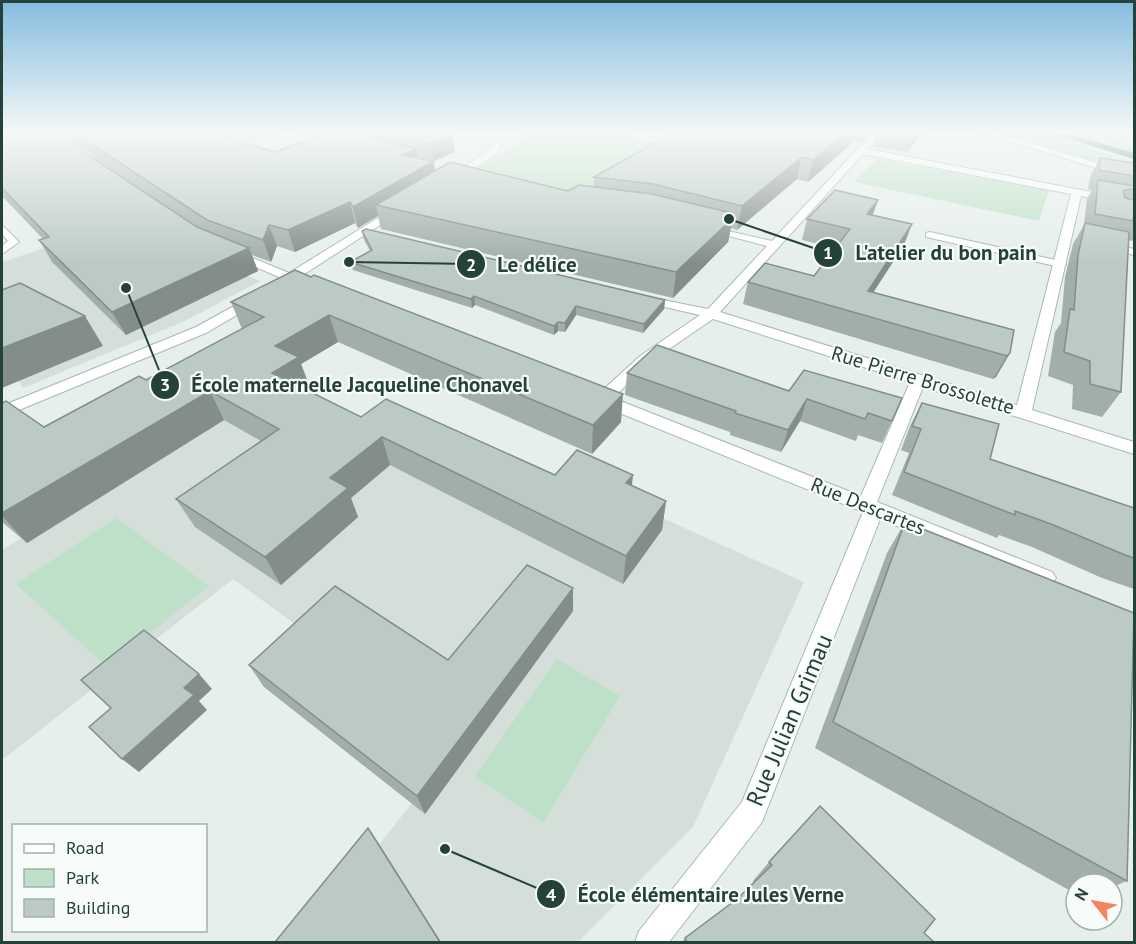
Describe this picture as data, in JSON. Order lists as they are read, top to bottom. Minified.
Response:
{"streets":{"street":["Rue Pierre Brossolette","Rue Descartes","Rue Julian Grimau"]},"crossings":[["Rue Pierre Brossolette","Rue Descartes"],["Rue Pierre Brossolette","Rue Julian Grimau"],["Rue Descartes","Rue Julian Grimau"]],"places":["L'atelier du bon pain","Le délice","École maternelle Jacqueline Chonavel","École élémentaire Jules Verne"],"legend":["Road","Park","Building"],"north":"top left"}
